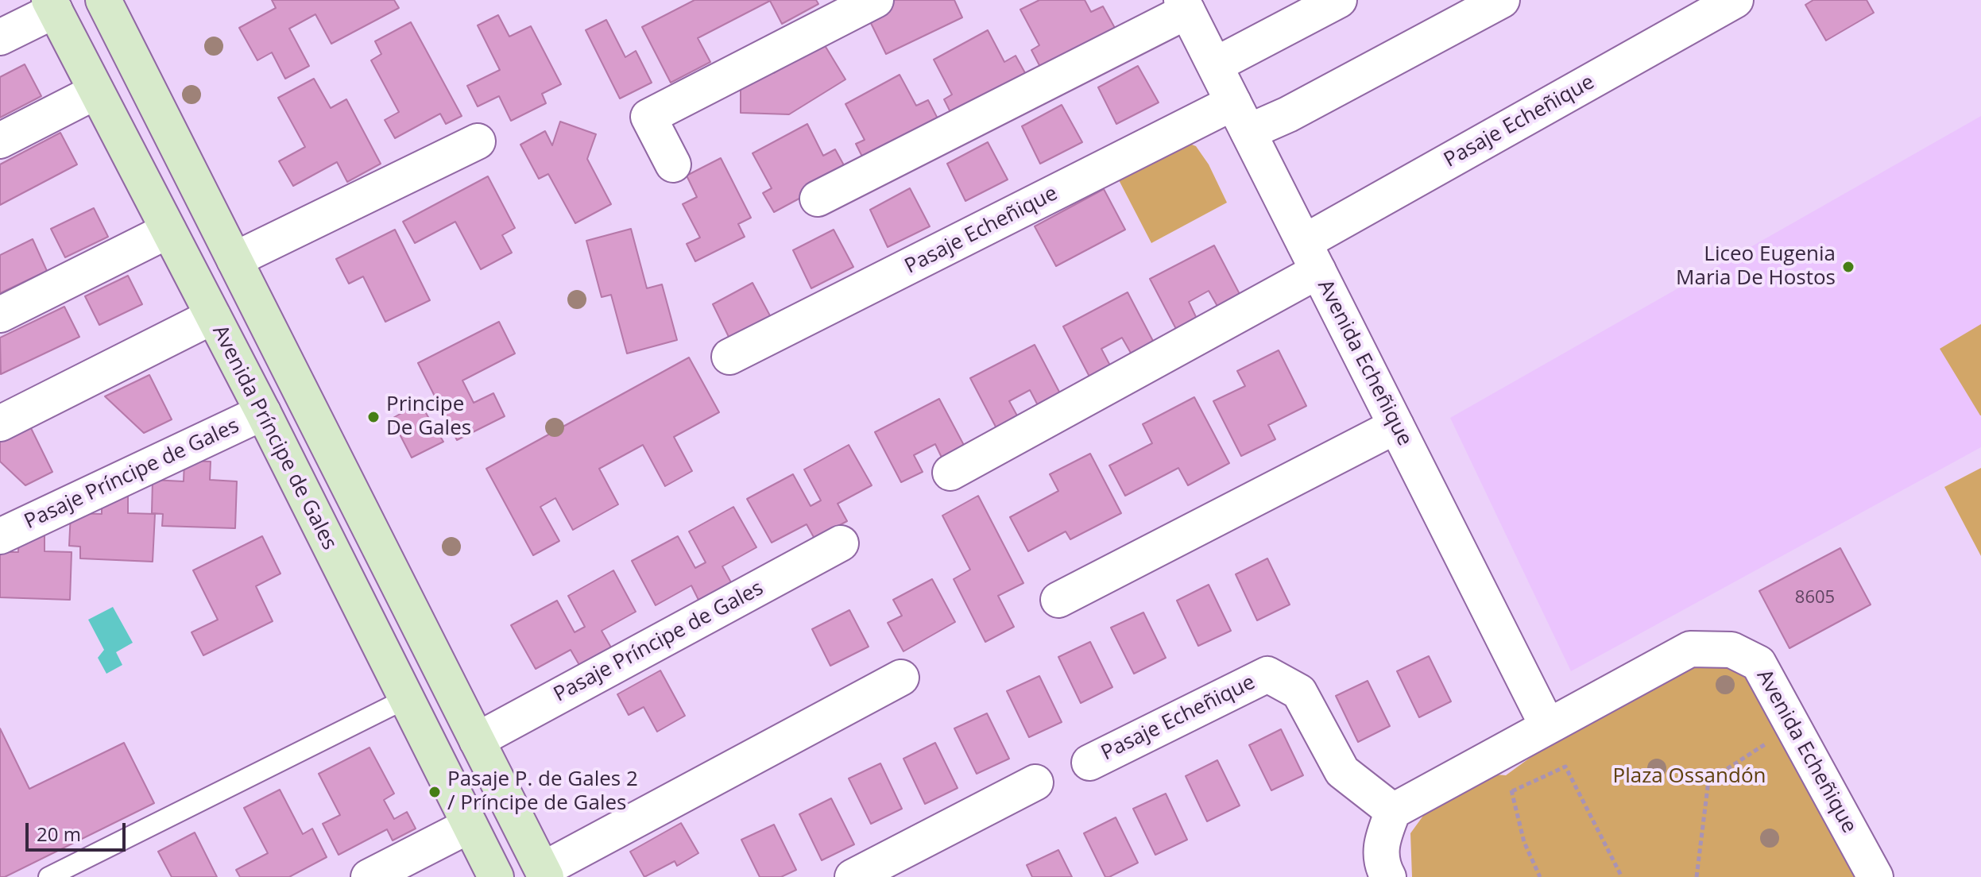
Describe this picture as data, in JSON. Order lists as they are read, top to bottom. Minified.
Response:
{"streets":{"main road":["Avenida Príncipe de Gales"],"street":["Pasaje Echeñique","Avenida Echeñique","Pasaje Príncipe de Gales"]},"crossings":[["Pasaje Echeñique","Avenida Echeñique"],["Avenida Príncipe de Gales","Pasaje Príncipe de Gales"]],"parks":["Plaza Ossandón"],"places":["Liceo Eugenia Maria De Hostos","Principe De Gales","Pasaje P. de Gales 2 / Príncipe de Gales"],"house_numbers":["8605"],"scale_bar":"20 m"}
